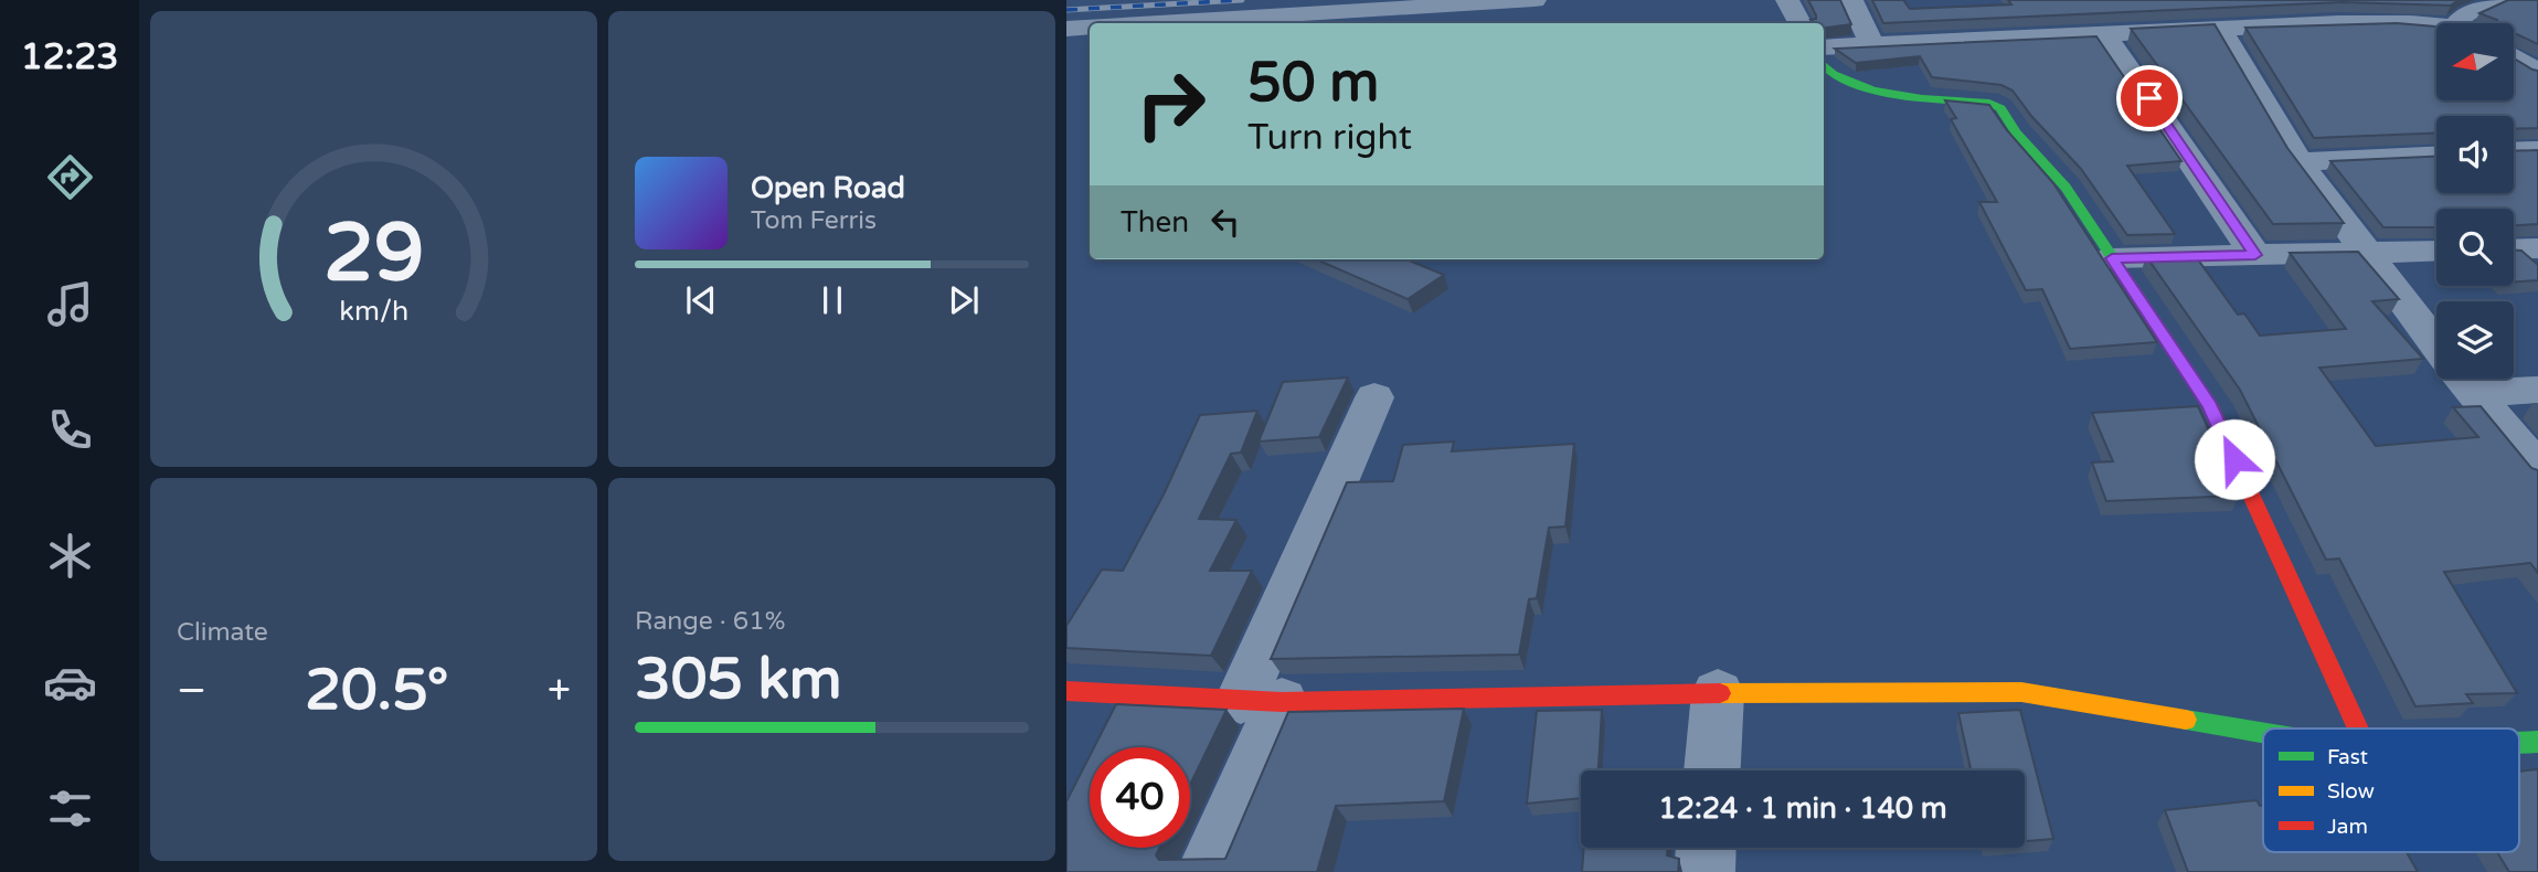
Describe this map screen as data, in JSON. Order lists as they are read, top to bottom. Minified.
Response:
{"legend":["Fast","Slow","Jam"],"north":"left","page":{"tabs":"12:23","turn":["50 m","Turn right"],"song":["Open Road","Tom Ferris"],"then":"Then","tile":["Climate",["Range · 61%","305 km"]],"heat":["−","20.5°","+"],"limit":"40","trip":"12:24 · 1 min · 140 m","gauge":["29","km/h"]}}
